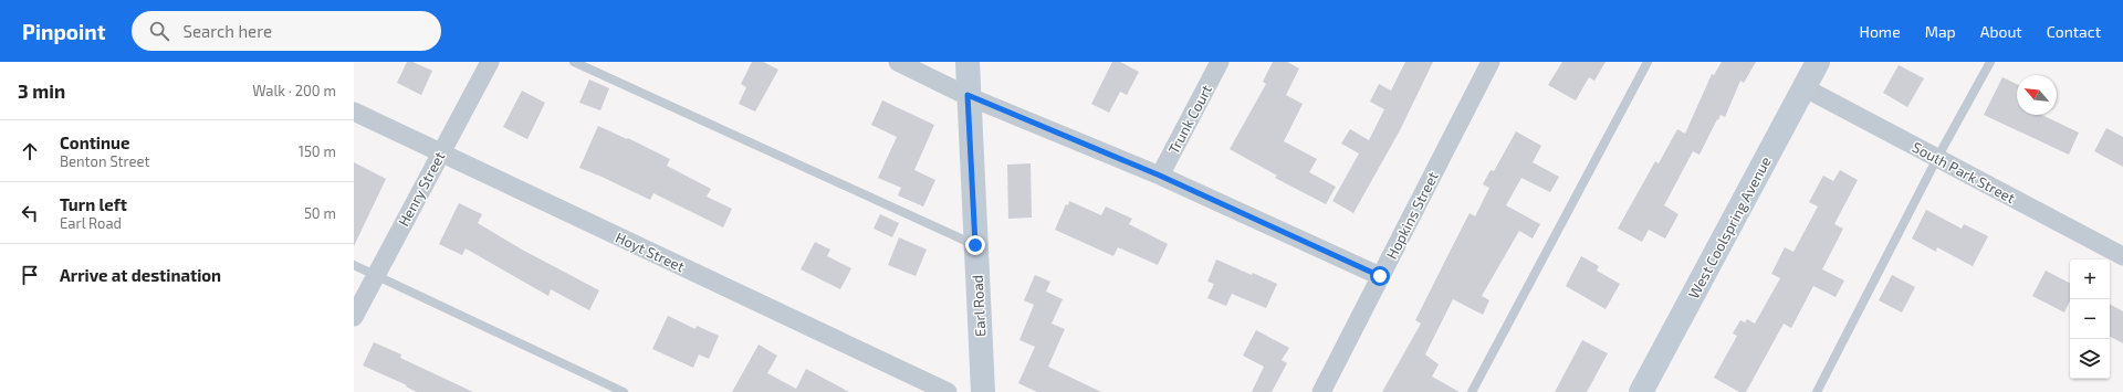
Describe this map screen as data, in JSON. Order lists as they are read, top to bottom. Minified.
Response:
{"streets":{"street":["Trunk Court","South Park Street","Henry Street","Hopkins Street","West Coolspring Avenue","Hoyt Street","Earl Road"]},"crossings":[["South Park Street","West Coolspring Avenue"],["Henry Street","Hoyt Street"]],"north":"top left","page":{"header":"Pinpoint","search":"Search here","nav":["Home","Map","About","Contact"],"heading":["3 min","Walk · 200 m"],"list":[["Continue","Benton Street","150 m"],["Turn left","Earl Road","50 m"],"Arrive at destination"],"map_buttons":["+","−"]}}
